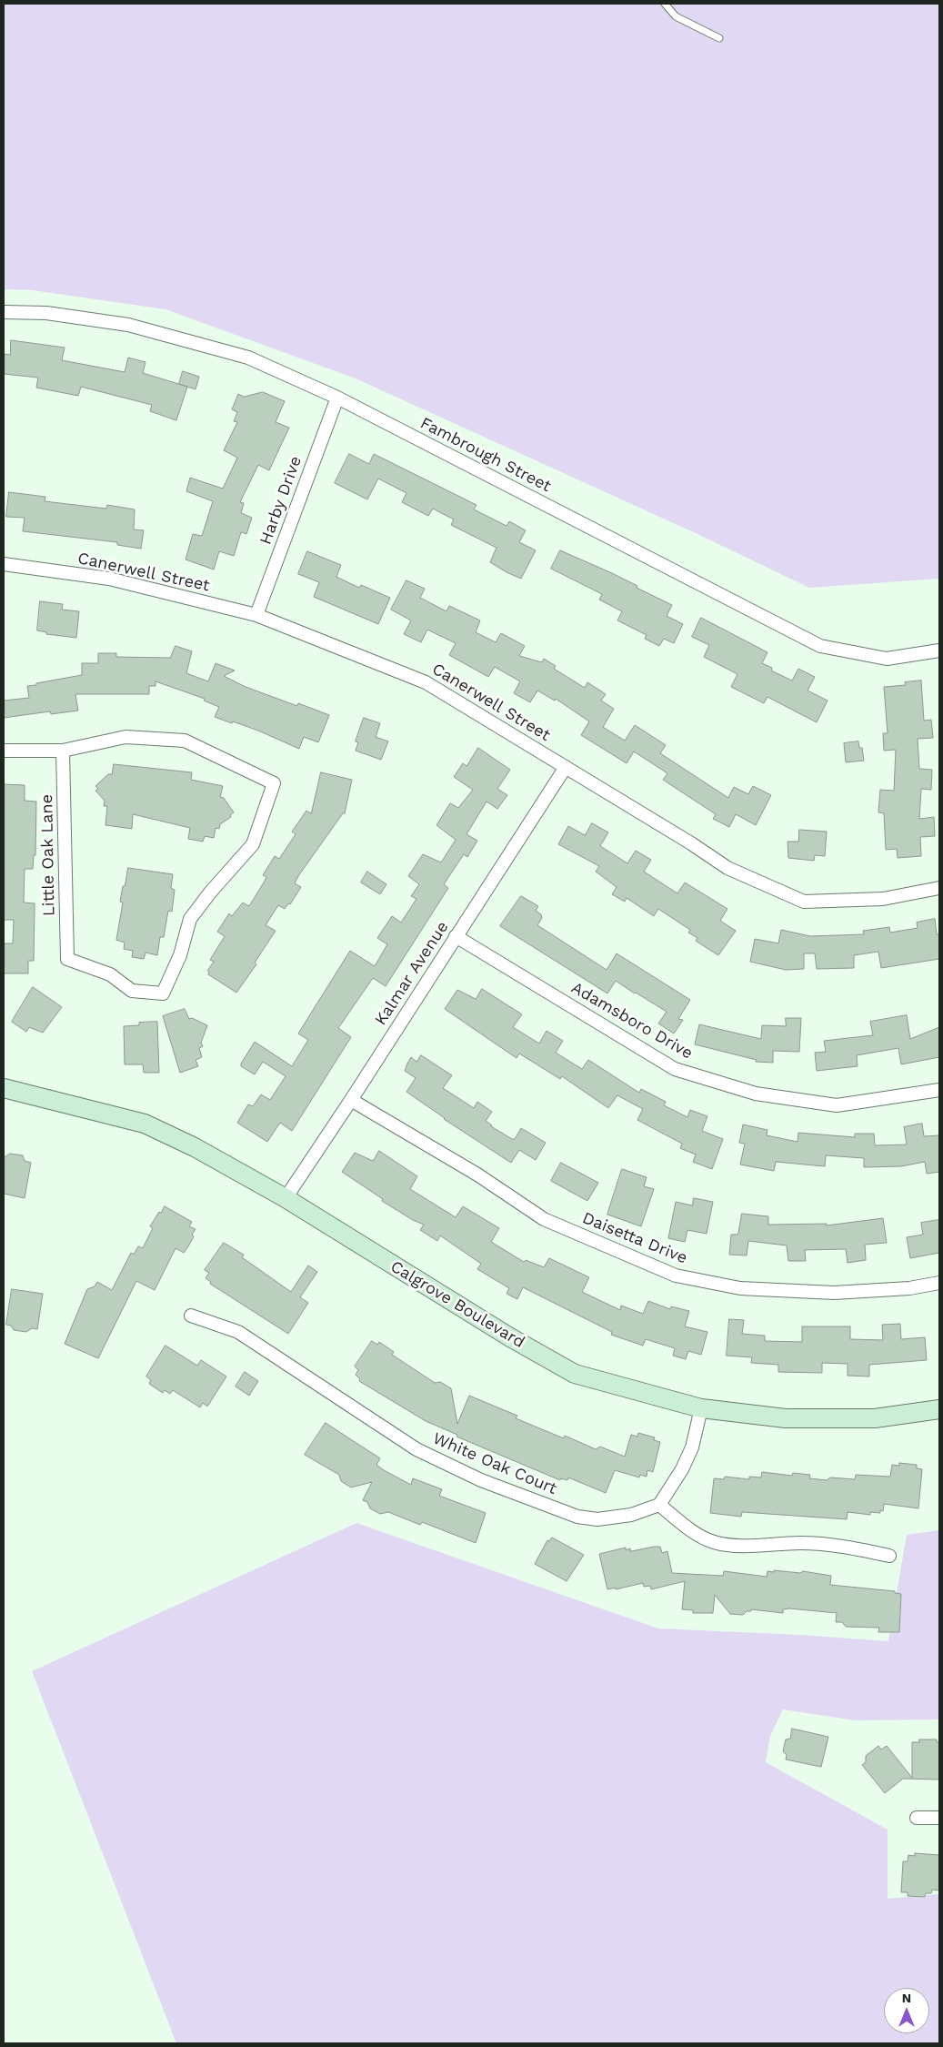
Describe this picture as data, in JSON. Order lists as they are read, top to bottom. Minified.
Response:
{"streets":{"street":["Fambrough Street","Harby Drive","Canerwell Street","Little Oak Lane","Kalmar Avenue","Adamsboro Drive","Daisetta Drive","Calgrove Boulevard","White Oak Court"]},"crossings":[["Fambrough Street","Harby Drive"],["Harby Drive","Canerwell Street"],["Canerwell Street","Kalmar Avenue"],["Kalmar Avenue","Adamsboro Drive"],["Kalmar Avenue","Daisetta Drive"],["Kalmar Avenue","Calgrove Boulevard"]],"north":"top"}
